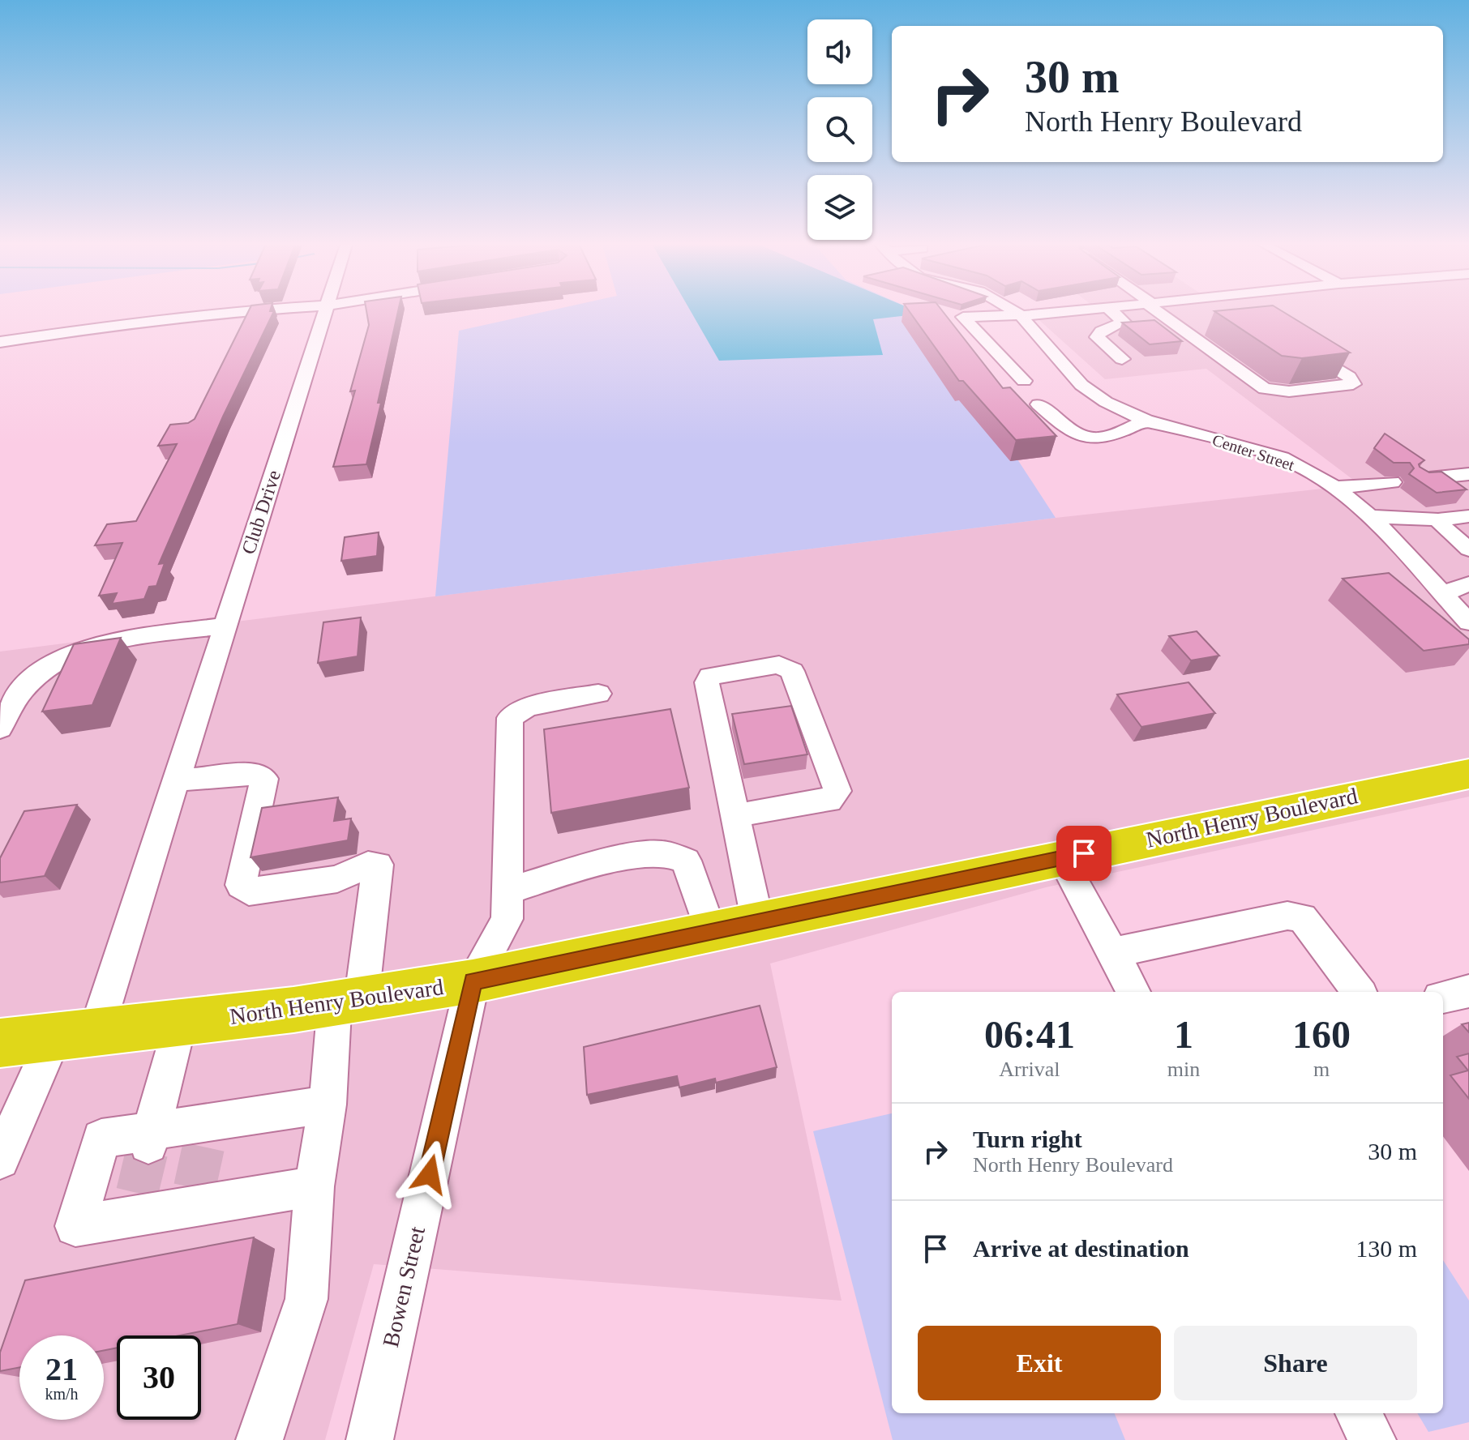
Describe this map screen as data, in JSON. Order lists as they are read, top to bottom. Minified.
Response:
{"streets":{"highway":["North Henry Boulevard"],"street":["Center Street","Club Drive","Bowen Street"]},"crossings":[["Club Drive","North Henry Boulevard"],["North Henry Boulevard","Bowen Street"]],"page":{"turn":["30 m","North Henry Boulevard"],"eta":["06:41","Arrival","1","min","160","m"],"list":[{"name":"Turn right","note":"North Henry Boulevard","value":"30 m"},{"name":"Arrive at destination","value":"130 m"}],"buttons":["Exit","Share"],"speed":"21 km/h","limit":"30"}}
